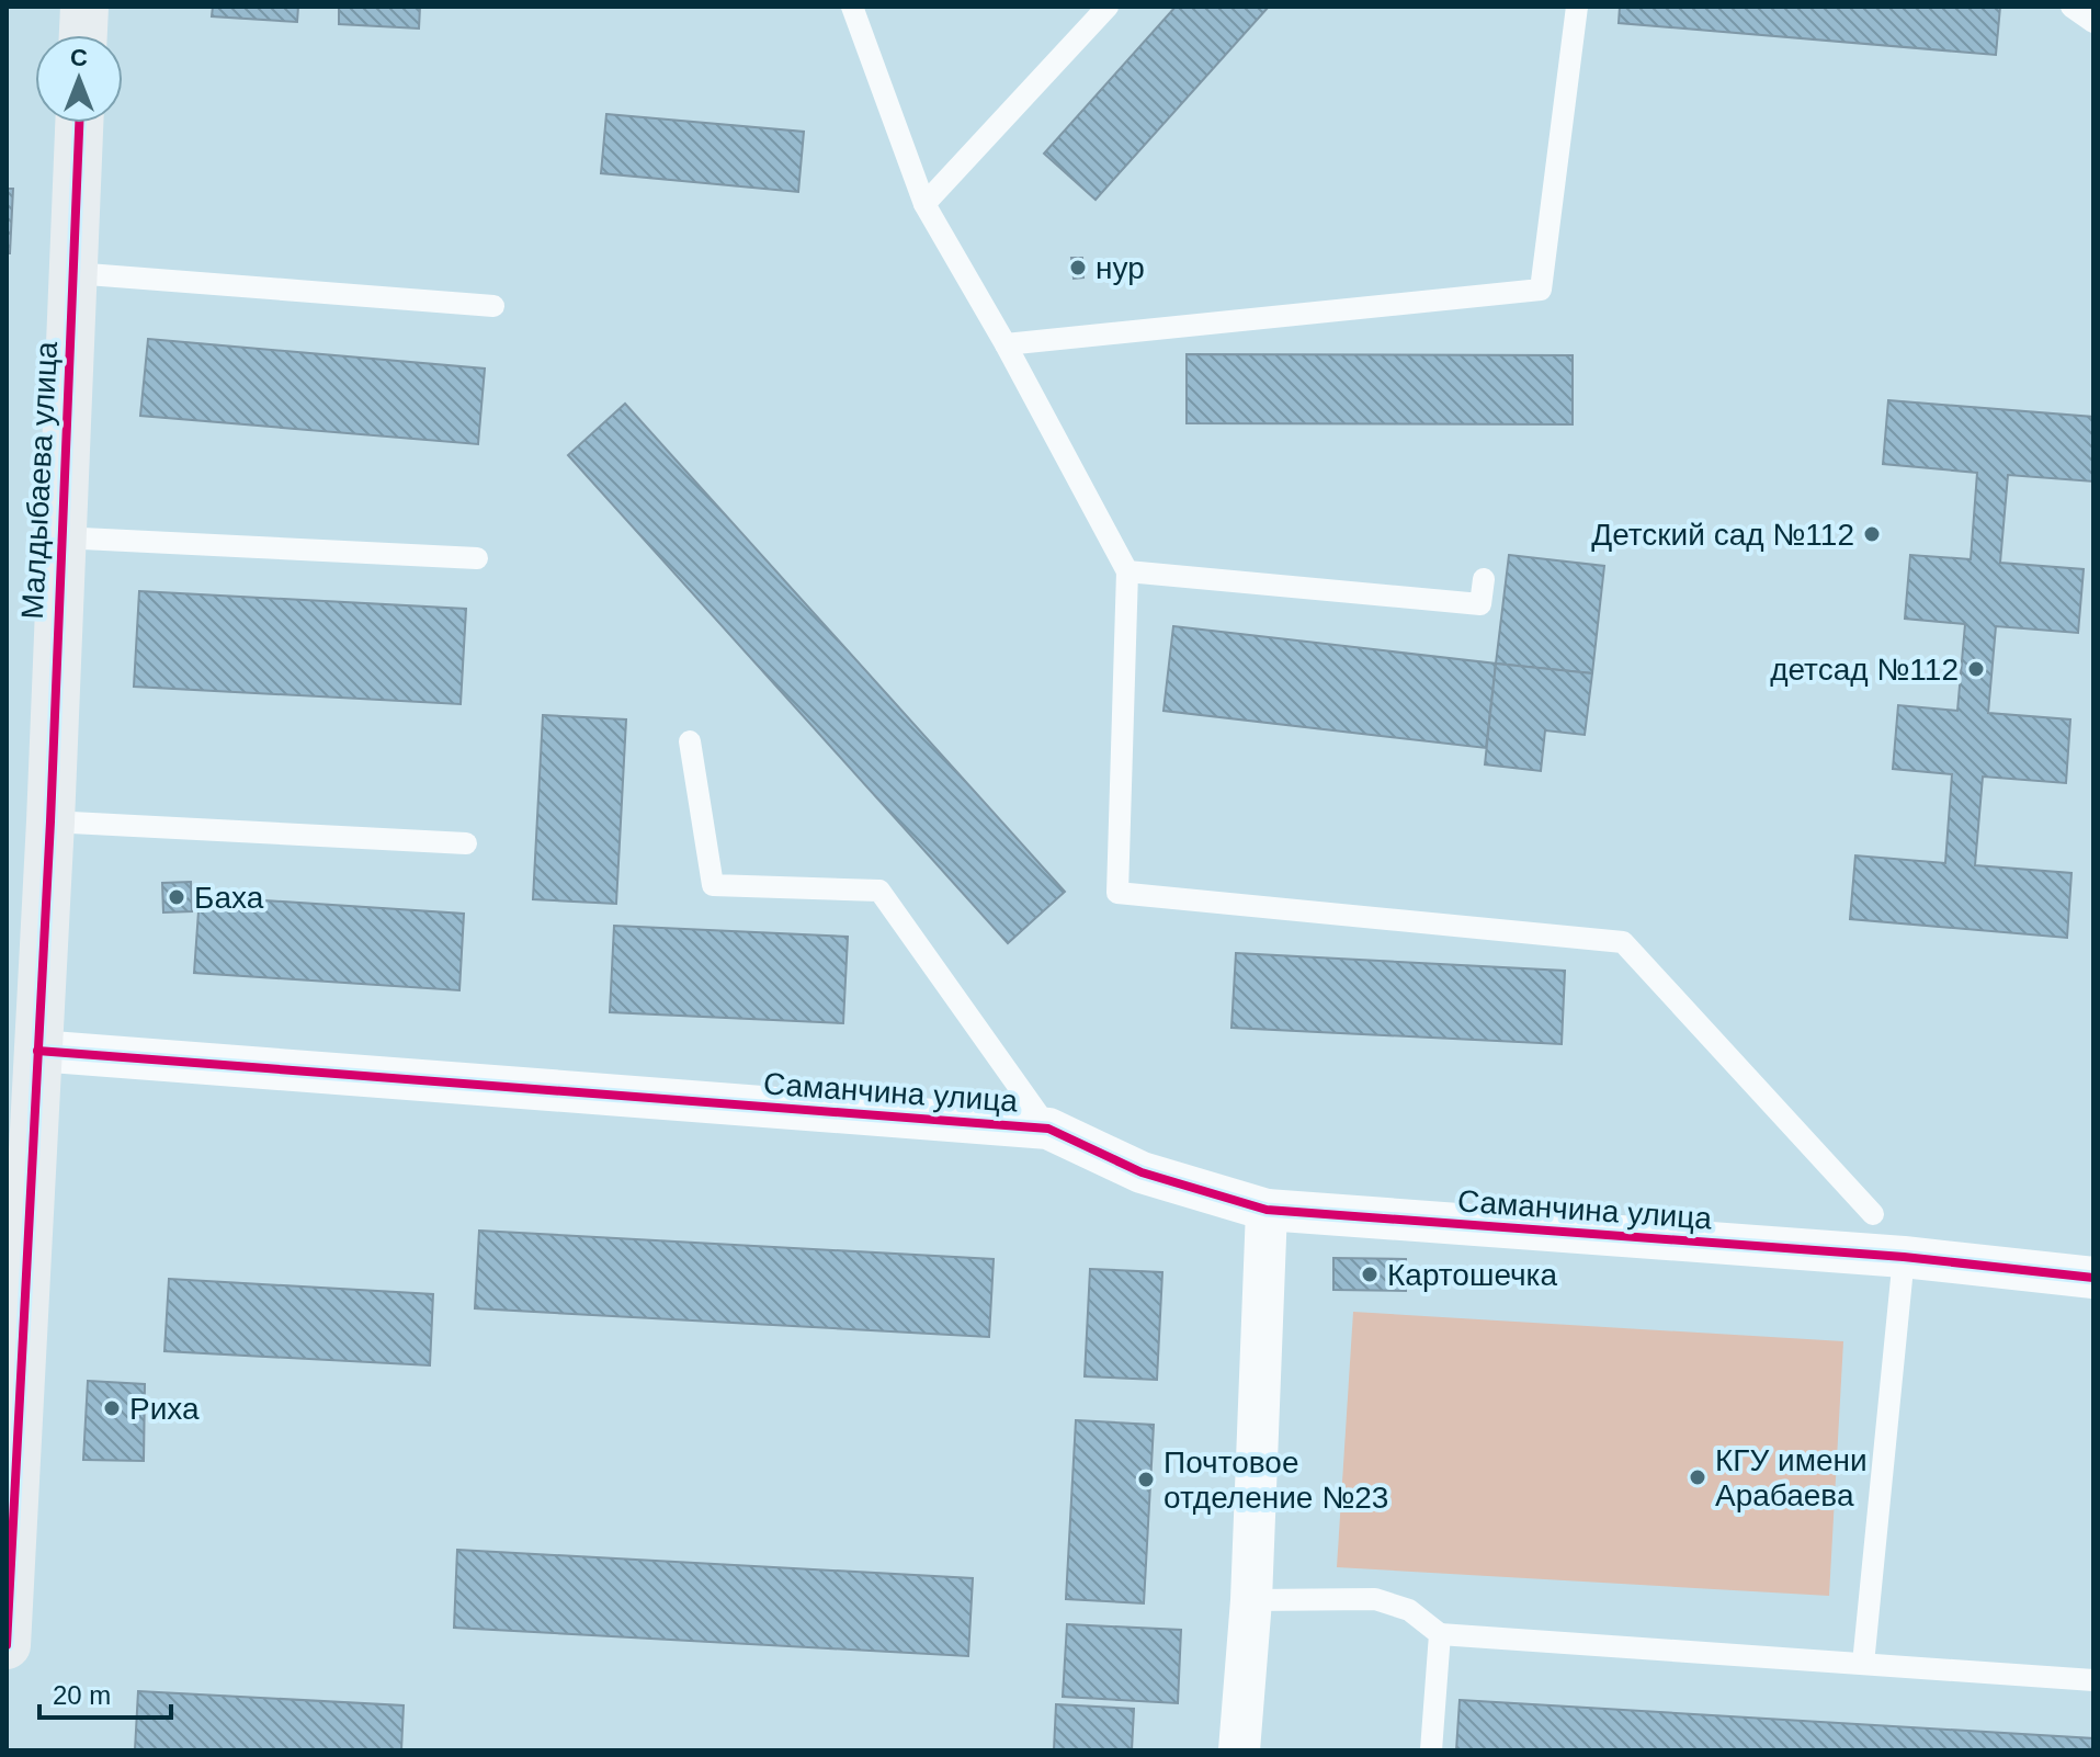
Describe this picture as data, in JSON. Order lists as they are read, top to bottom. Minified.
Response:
{"streets":{"street":["Малдыбаева улица","Саманчина улица"]},"crossings":[["Малдыбаева улица","Саманчина улица"]],"places":["нур","Детский сад №112","детсад №112","Баха","Картошечка","Риха","КГУ имени Арабаева","Почтовое отделение №23"],"scale_bar":"20 m","north":"top"}
